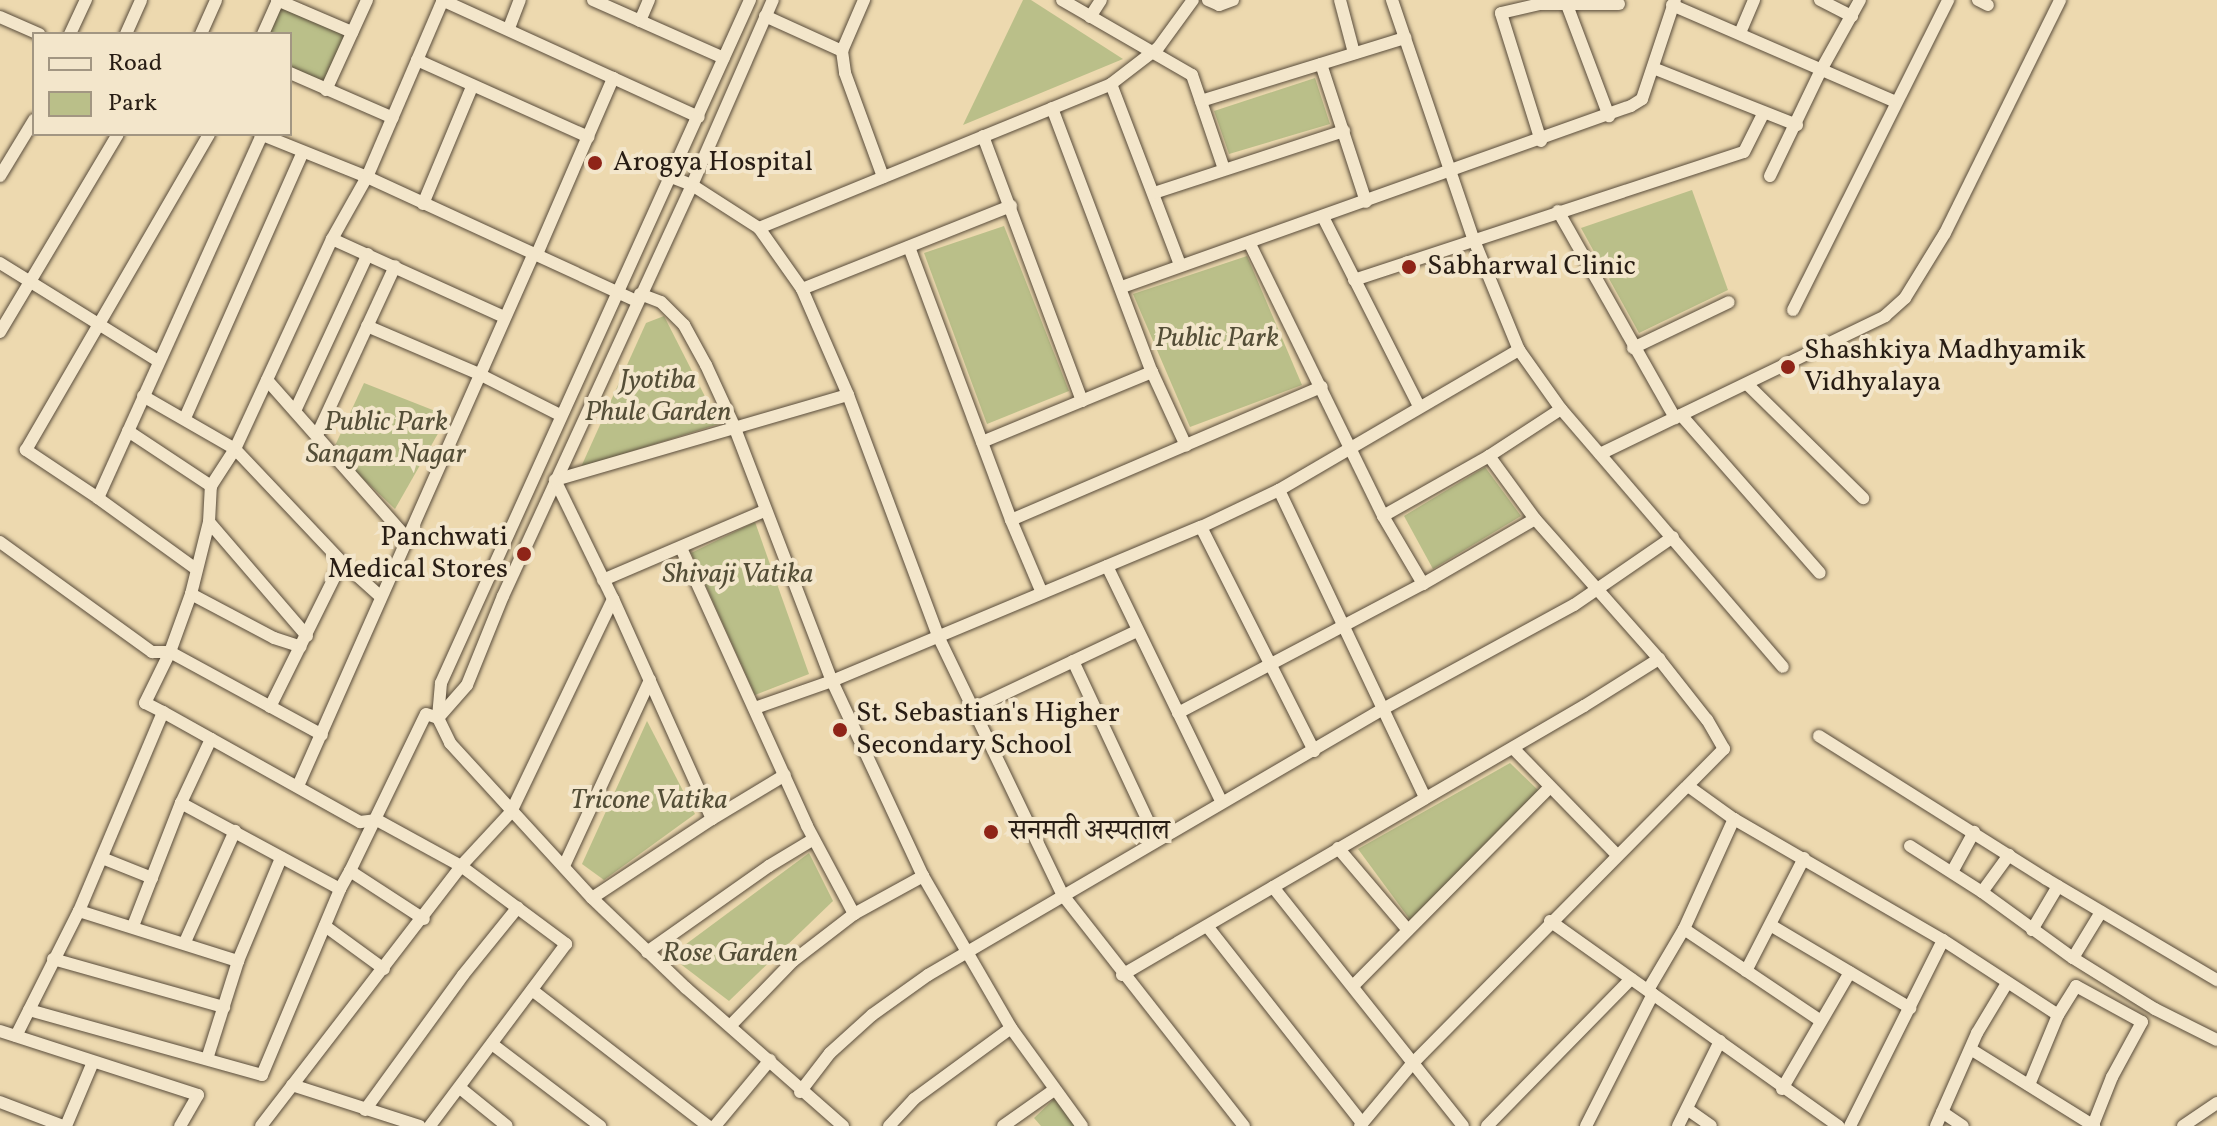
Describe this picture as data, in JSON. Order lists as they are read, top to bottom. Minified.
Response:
{"parks":["Public Park","Jyotiba Phule Garden","Public Park Sangam Nagar","Shivaji Vatika","Tricone Vatika","Rose Garden"],"places":["Arogya Hospital","Sabharwal Clinic","Shashkiya Madhyamik Vidhyalaya","Panchwati Medical Stores","St. Sebastian's Higher Secondary School","सनमती अस्पताल"],"legend":["Road","Park"]}
